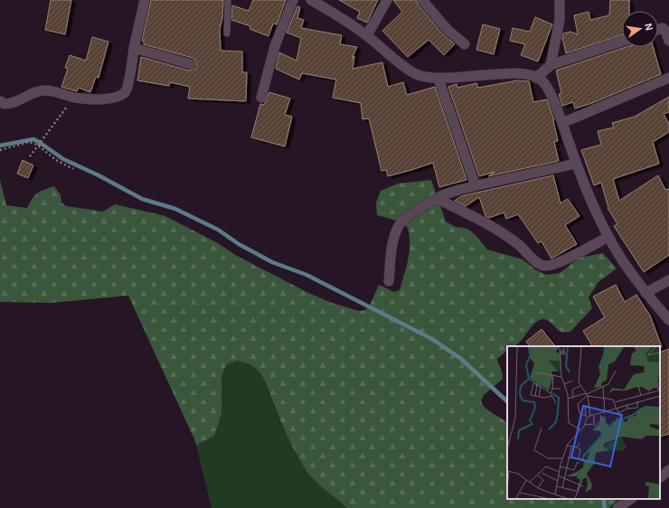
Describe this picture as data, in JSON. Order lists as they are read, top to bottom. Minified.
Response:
{"north":"right"}
